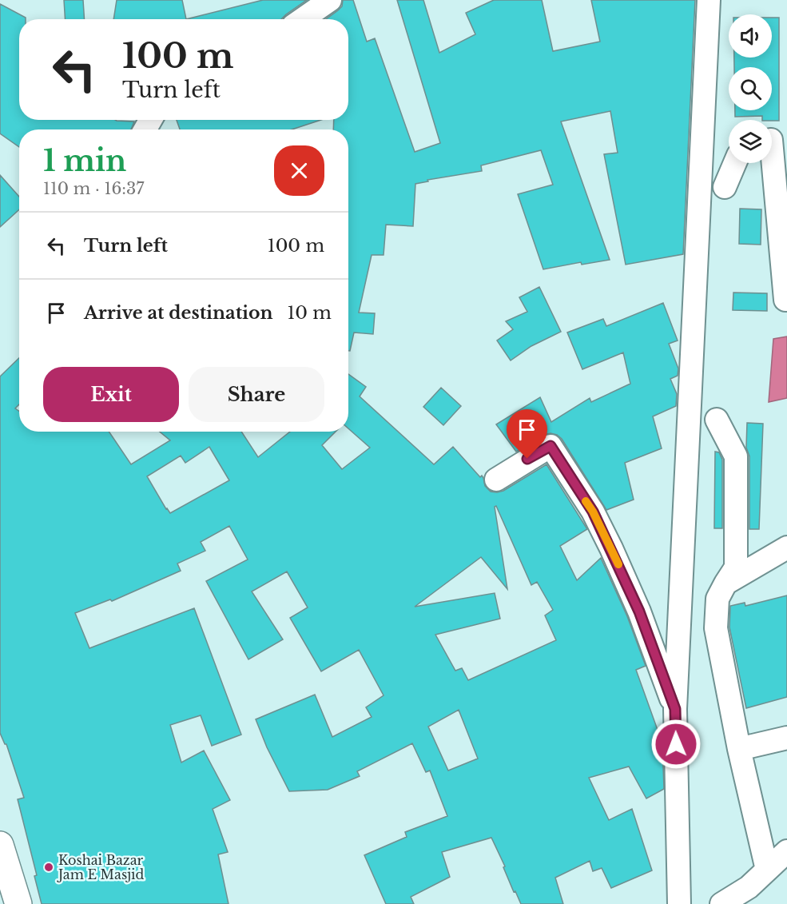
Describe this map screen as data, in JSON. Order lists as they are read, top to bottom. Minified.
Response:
{"places":["Koshai Bazar Jam E Masjid"],"page":{"turn":["100 m","Turn left"],"heading":["1 min","110 m · 16:37"],"list":[{"name":"Turn left","value":"100 m"},{"name":"Arrive at destination","value":"10 m"}],"buttons":["Exit","Share"]}}
